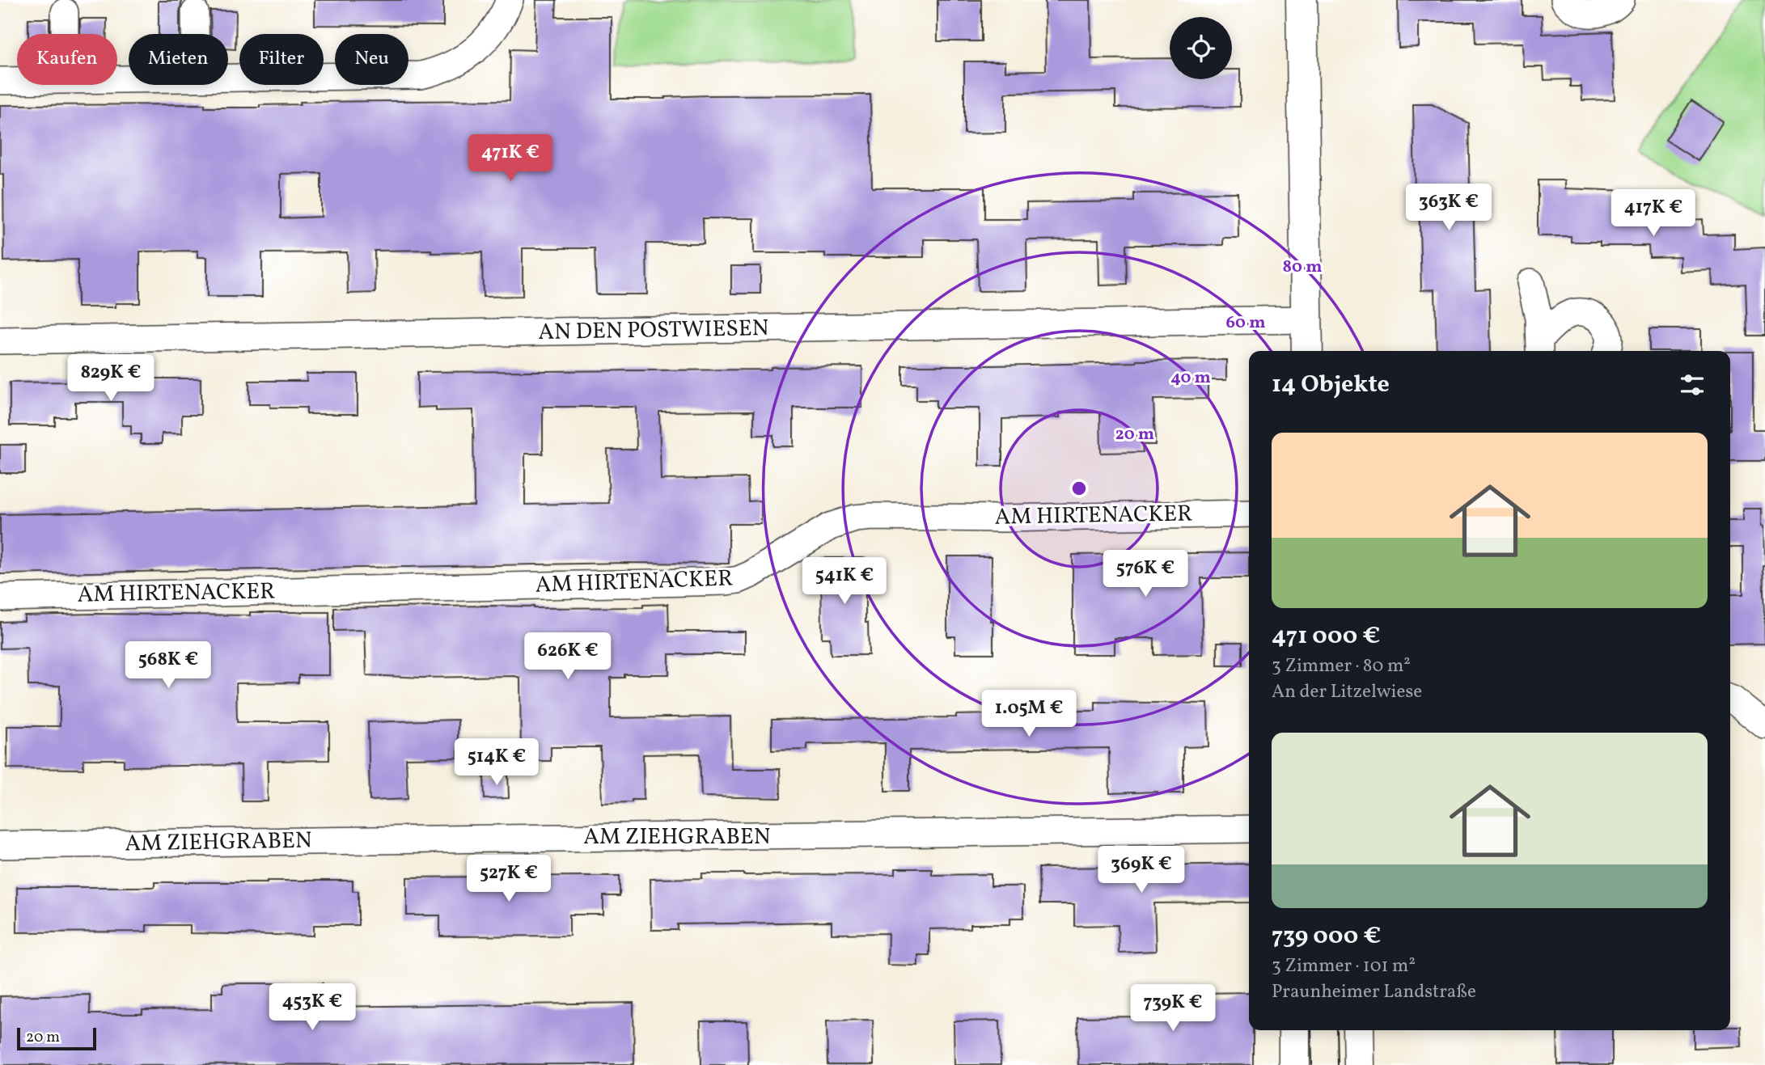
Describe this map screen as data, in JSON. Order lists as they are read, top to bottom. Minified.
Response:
{"streets":{"street":["AN DEN POSTWIESEN","AM HIRTENACKER","AM ZIEHGRABEN"]},"scale_bar":"20 m","page":{"chip":["Kaufen","Mieten","Filter","Neu"],"price":["471K €","363K €","417K €","829K €","576K €","541K €","626K €","568K €","1.05M €","514K €","369K €","527K €","453K €","739K €"],"heading":"14 Objekte","list":[{"name":"471 000 €","note":"3 Zimmer · 80 m² · An der Litzelwiese"},{"name":"739 000 €","note":"3 Zimmer · 101 m² · Praunheimer Landstraße"}],"scale":"20 m"},"rings":["80 m","60 m","40 m","20 m"]}
